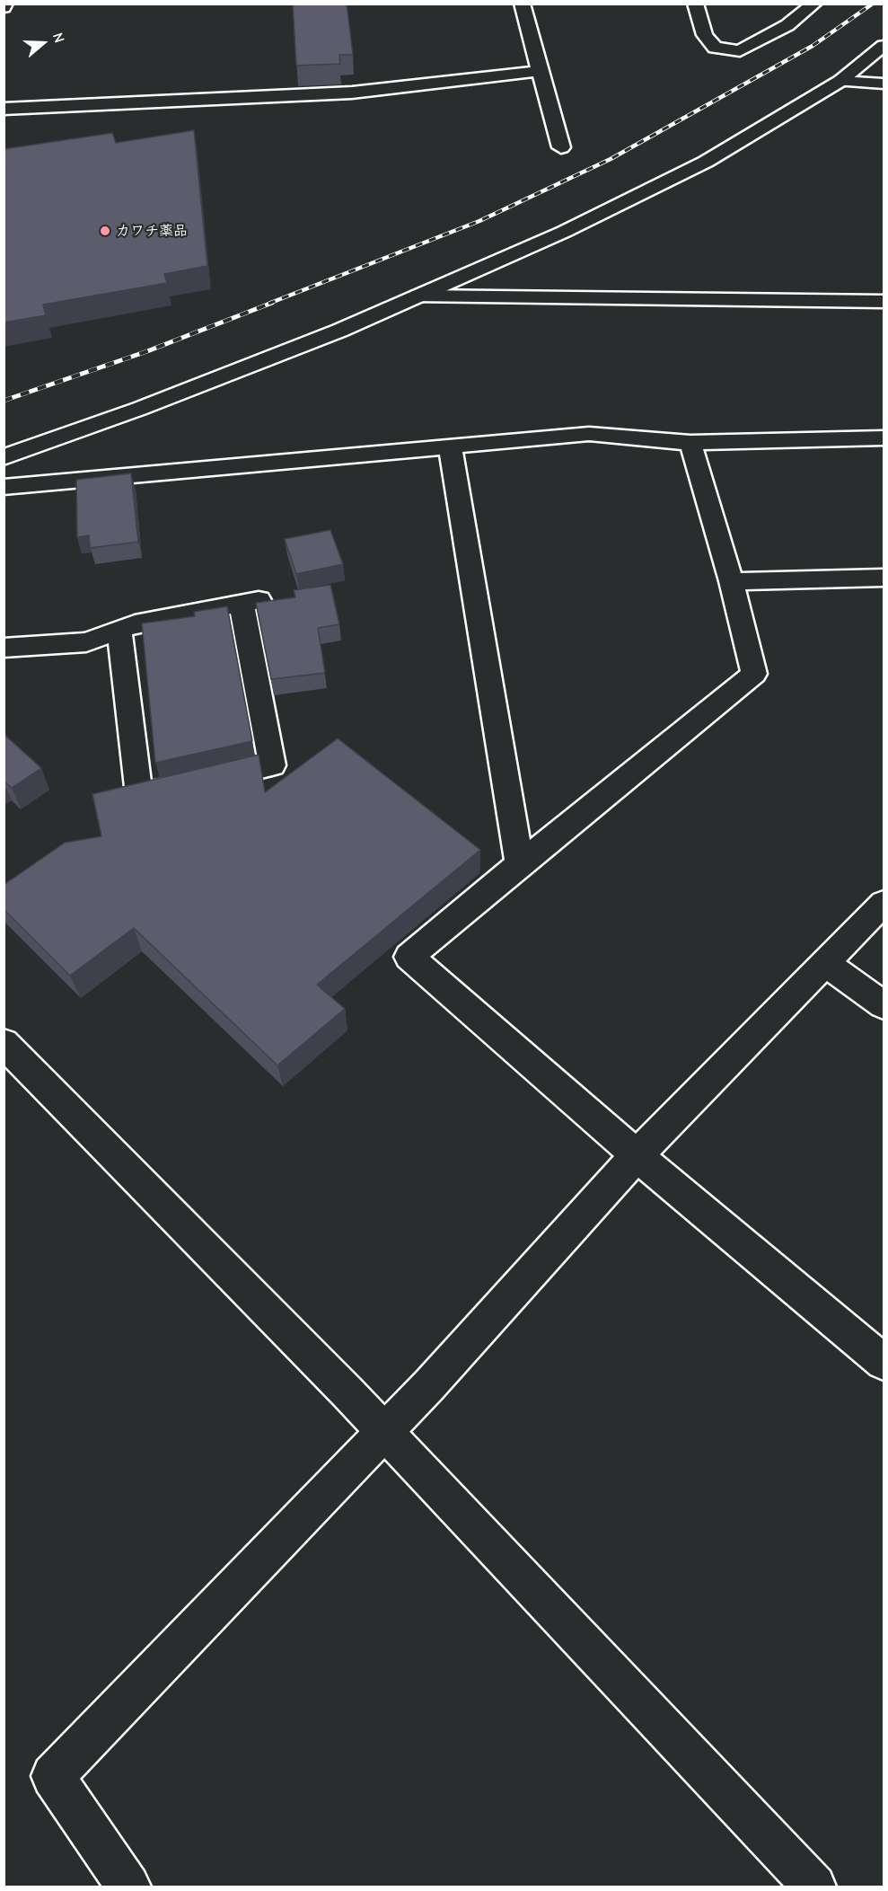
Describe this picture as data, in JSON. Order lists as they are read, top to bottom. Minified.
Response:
{"places":["カワチ薬品"],"north":"right"}
